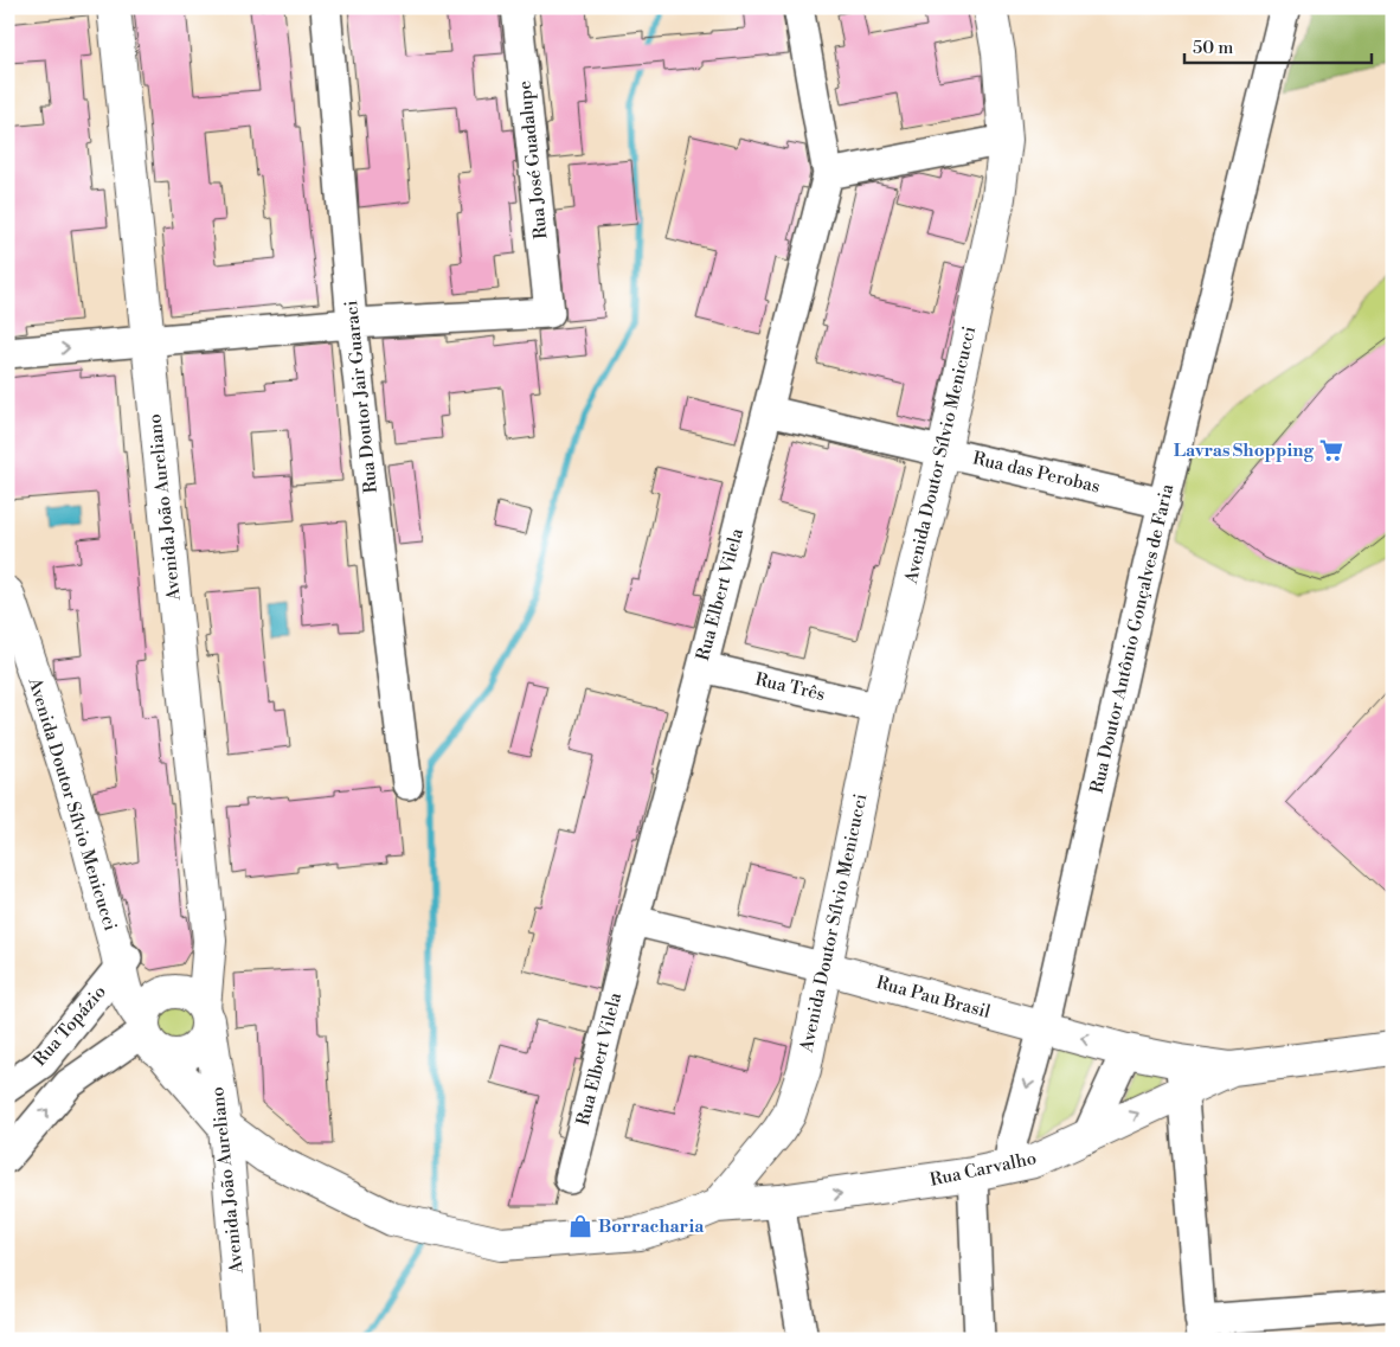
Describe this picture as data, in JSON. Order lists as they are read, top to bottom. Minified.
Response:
{"streets":{"main road":["Avenida Doutor Sílvio Menicucci","Avenida João Aureliano","Rua Pau Brasil","Rua Carvalho"],"street":["Rua José Guadalupe","Rua Doutor Jair Guaraci","Rua das Perobas","Rua Elbert Vilela","Rua Doutor Antônio Gonçalves de Faria","Rua Três","Rua Topázio"]},"crossings":[["Rua José Guadalupe","Rua Doutor Jair Guaraci"],["Avenida Doutor Sílvio Menicucci","Rua das Perobas"],["Avenida Doutor Sílvio Menicucci","Avenida João Aureliano"],["Avenida Doutor Sílvio Menicucci","Rua Três"],["Avenida Doutor Sílvio Menicucci","Rua Pau Brasil"],["Avenida Doutor Sílvio Menicucci","Rua Topázio"],["Avenida Doutor Sílvio Menicucci","Rua Carvalho"],["Rua das Perobas","Rua Elbert Vilela"],["Rua das Perobas","Rua Doutor Antônio Gonçalves de Faria"],["Rua Elbert Vilela","Rua Três"],["Rua Elbert Vilela","Rua Pau Brasil"],["Rua Doutor Antônio Gonçalves de Faria","Rua Pau Brasil"],["Rua Doutor Antônio Gonçalves de Faria","Rua Carvalho"],["Rua Pau Brasil","Rua Carvalho"]],"one_way":["Rua Carvalho"],"places":{"supermarket":["Lavras Shopping"],"shop":["Borracharia"]},"scale_bar":"50 m"}
